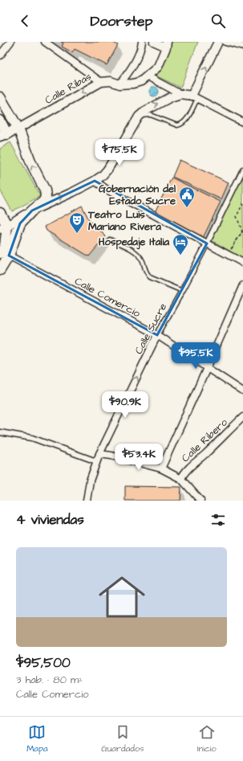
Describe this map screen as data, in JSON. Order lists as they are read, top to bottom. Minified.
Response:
{"streets":{"street":["Calle Ribas","Calle Comercio","Calle Sucre","Calle Ribero"]},"crossings":[["Calle Comercio","Calle Sucre"]],"one_way":["Calle Ribas","Calle Sucre"],"places":{"public building":["Gobernación del Estado Sucre"],"theatre":["Teatro Luis Mariano Rivera"],"hotel":["Hospedaje Italia"]},"page":{"header":"Doorstep","price":["$75.5K","$95.5K","$90.9K","$53.4K"],"heading":"4 viviendas","list":[{"name":"$95,500","note":"3 hab. · 80 m² · Calle Comercio"}],"tabs":["Mapa","Guardados","Inicio"]}}
